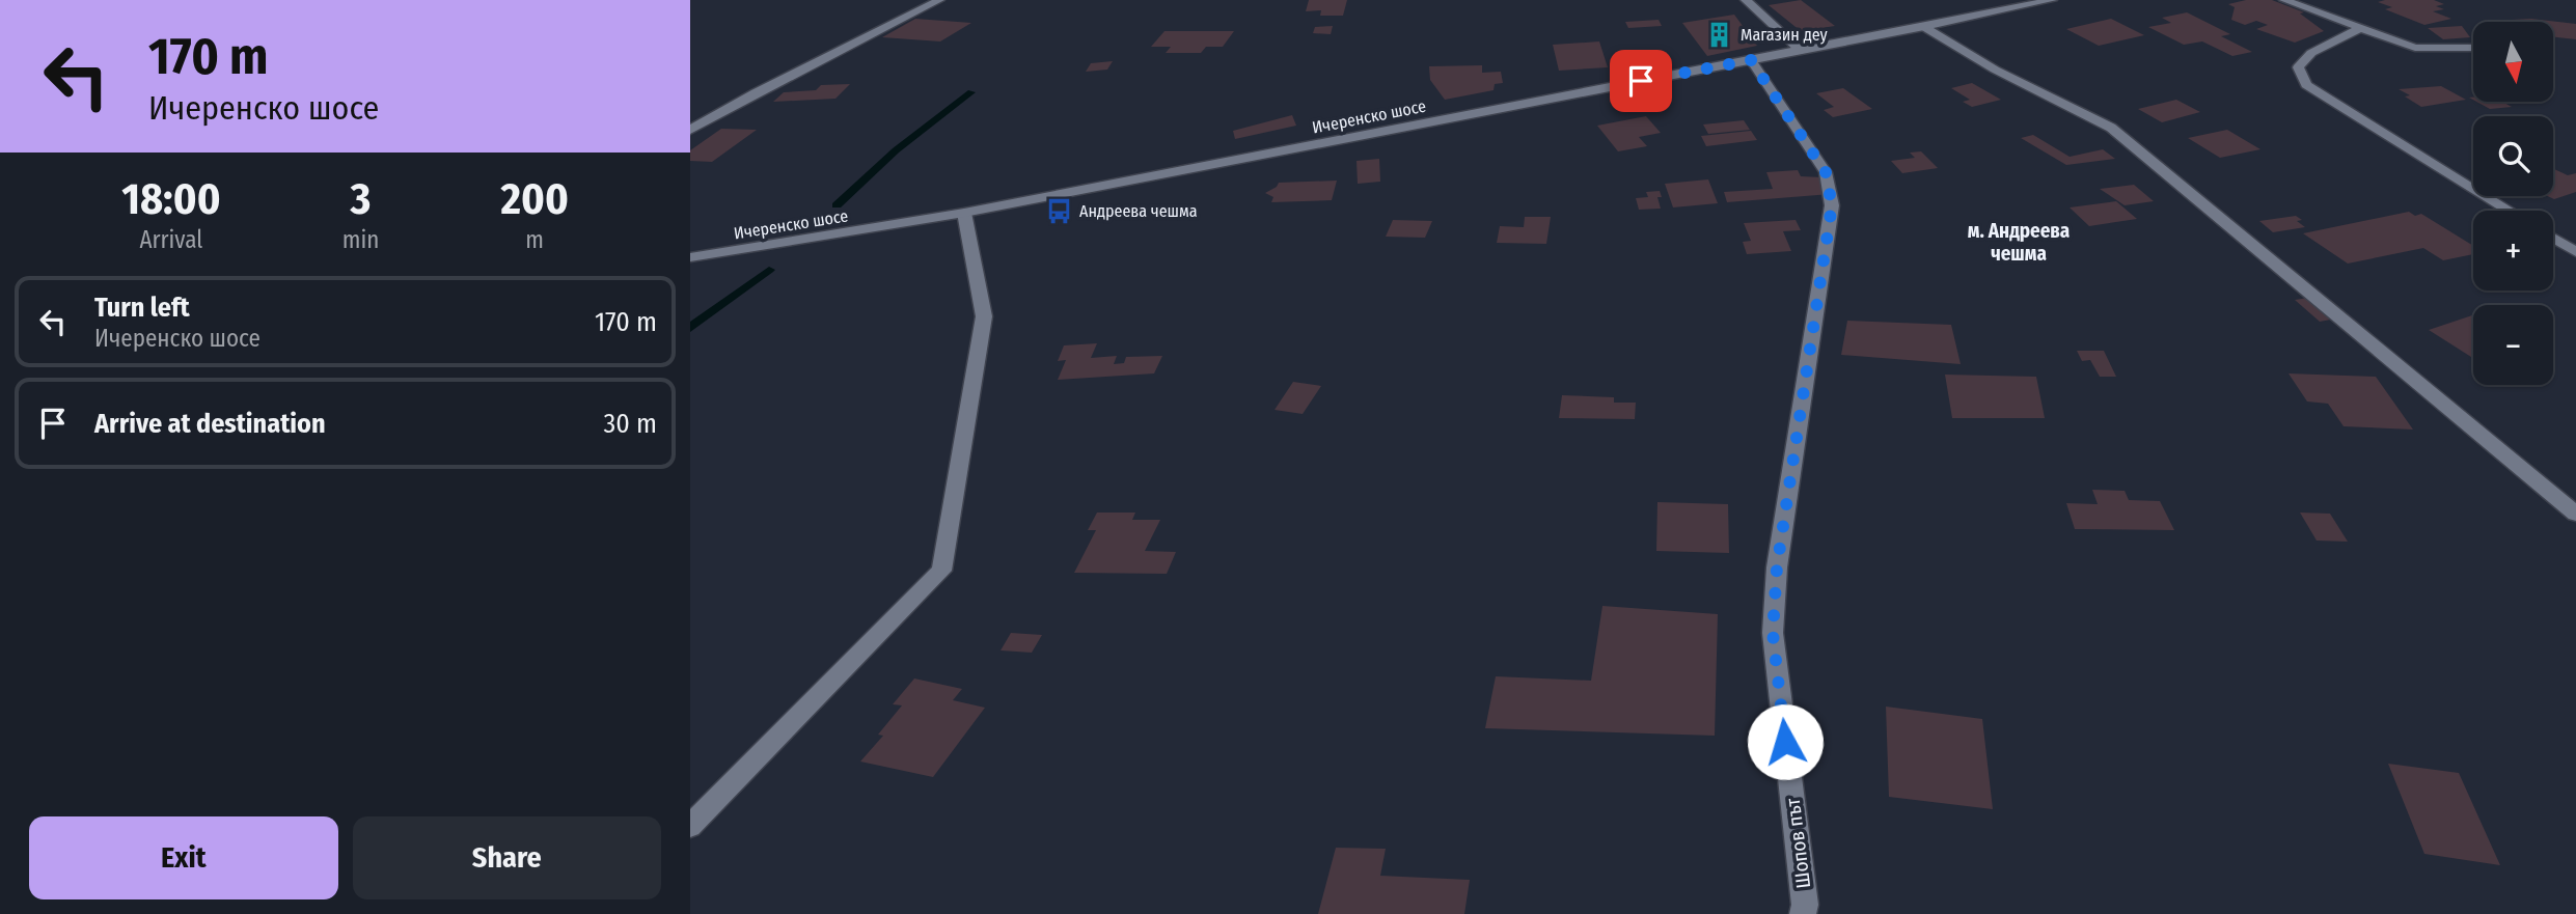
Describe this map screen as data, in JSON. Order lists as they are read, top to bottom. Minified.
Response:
{"streets":{"street":["Ичеренско шосе","Шопов път"]},"crossings":[["Ичеренско шосе","Шопов път"]],"districts":["м. Андреева чешма"],"places":{"building":["Магазин деу"],"bus stop":["Андреева чешма"]},"north":"bottom","page":{"turn":["170 m","Ичеренско шосе"],"map_buttons":["+","−"],"eta":["18:00","Arrival","3","min","200","m"],"list":[{"name":"Turn left","note":"Ичеренско шосе","value":"170 m"},{"name":"Arrive at destination","value":"30 m"}],"buttons":["Exit","Share"]}}
